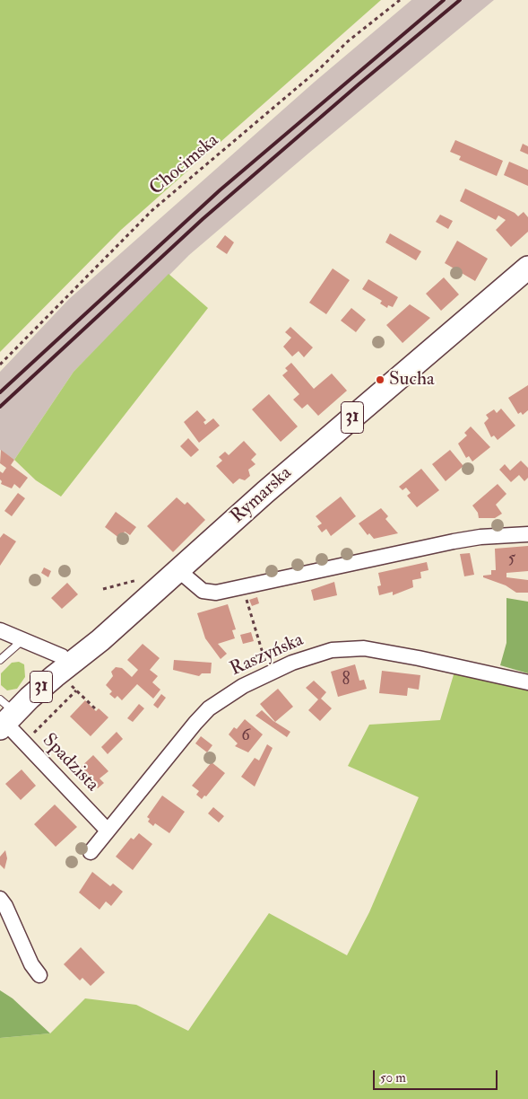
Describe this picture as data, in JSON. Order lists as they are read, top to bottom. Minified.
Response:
{"streets":{"main road":["31","Rymarska"],"street":["Raszyńska","Spadzista"],"path":["Chocimska"]},"crossings":[["Rymarska","Spadzista"],["Raszyńska","Spadzista"]],"places":["Sucha"],"house_numbers":["5","8","6"],"scale_bar":"50 m"}
